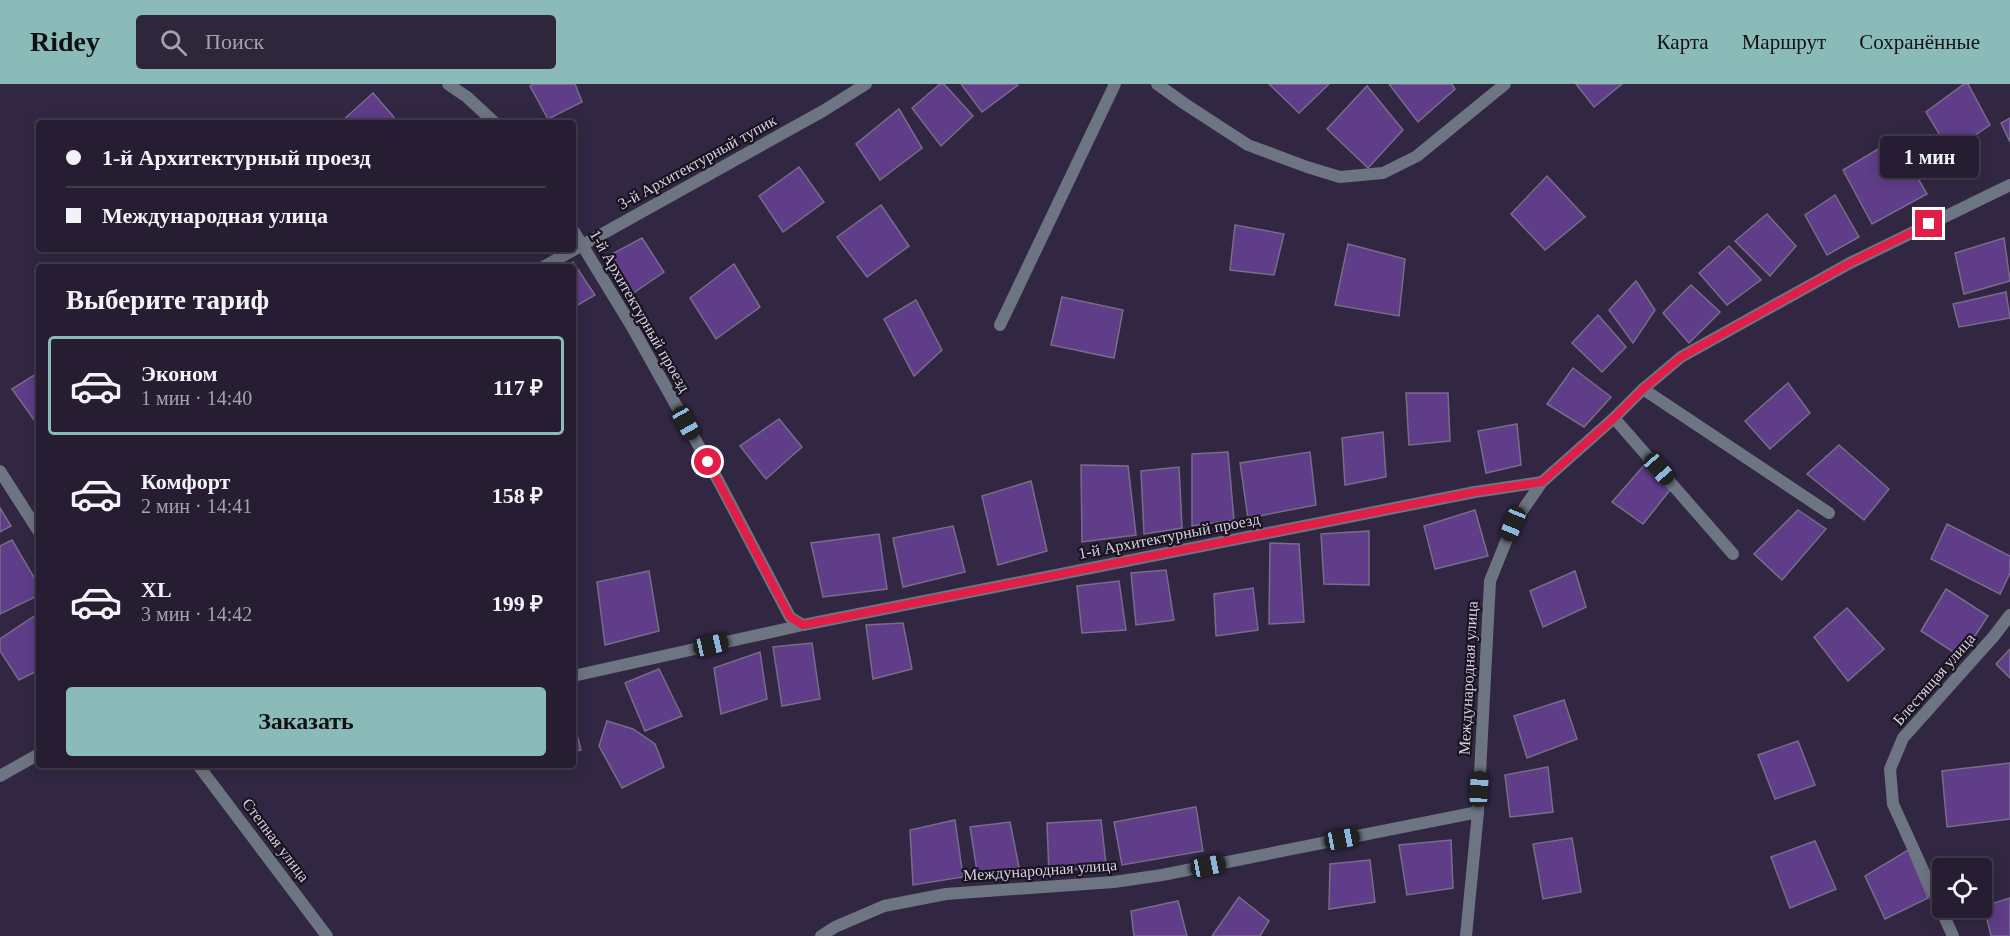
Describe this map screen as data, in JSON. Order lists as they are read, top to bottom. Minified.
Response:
{"streets":{"street":["3-й Архитектурный тупик","1-й Архитектурный проезд","Международная улица","Блестящая улица","Степная улица"]},"crossings":[["3-й Архитектурный тупик","1-й Архитектурный проезд"],["1-й Архитектурный проезд","Международная улица"]],"page":{"header":"Ridey","search":"Поиск","nav":["Карта","Маршрут","Сохранённые"],"banner":["1-й Архитектурный проезд","Международная улица"],"bubble":"1 мин","heading":"Выберите тариф","list":[{"name":"Эконом","note":"1 мин · 14:40","value":"117 ₽"},{"name":"Комфорт","note":"2 мин · 14:41","value":"158 ₽"},{"name":"XL","note":"3 мин · 14:42","value":"199 ₽"}],"buttons":"Заказать"}}
